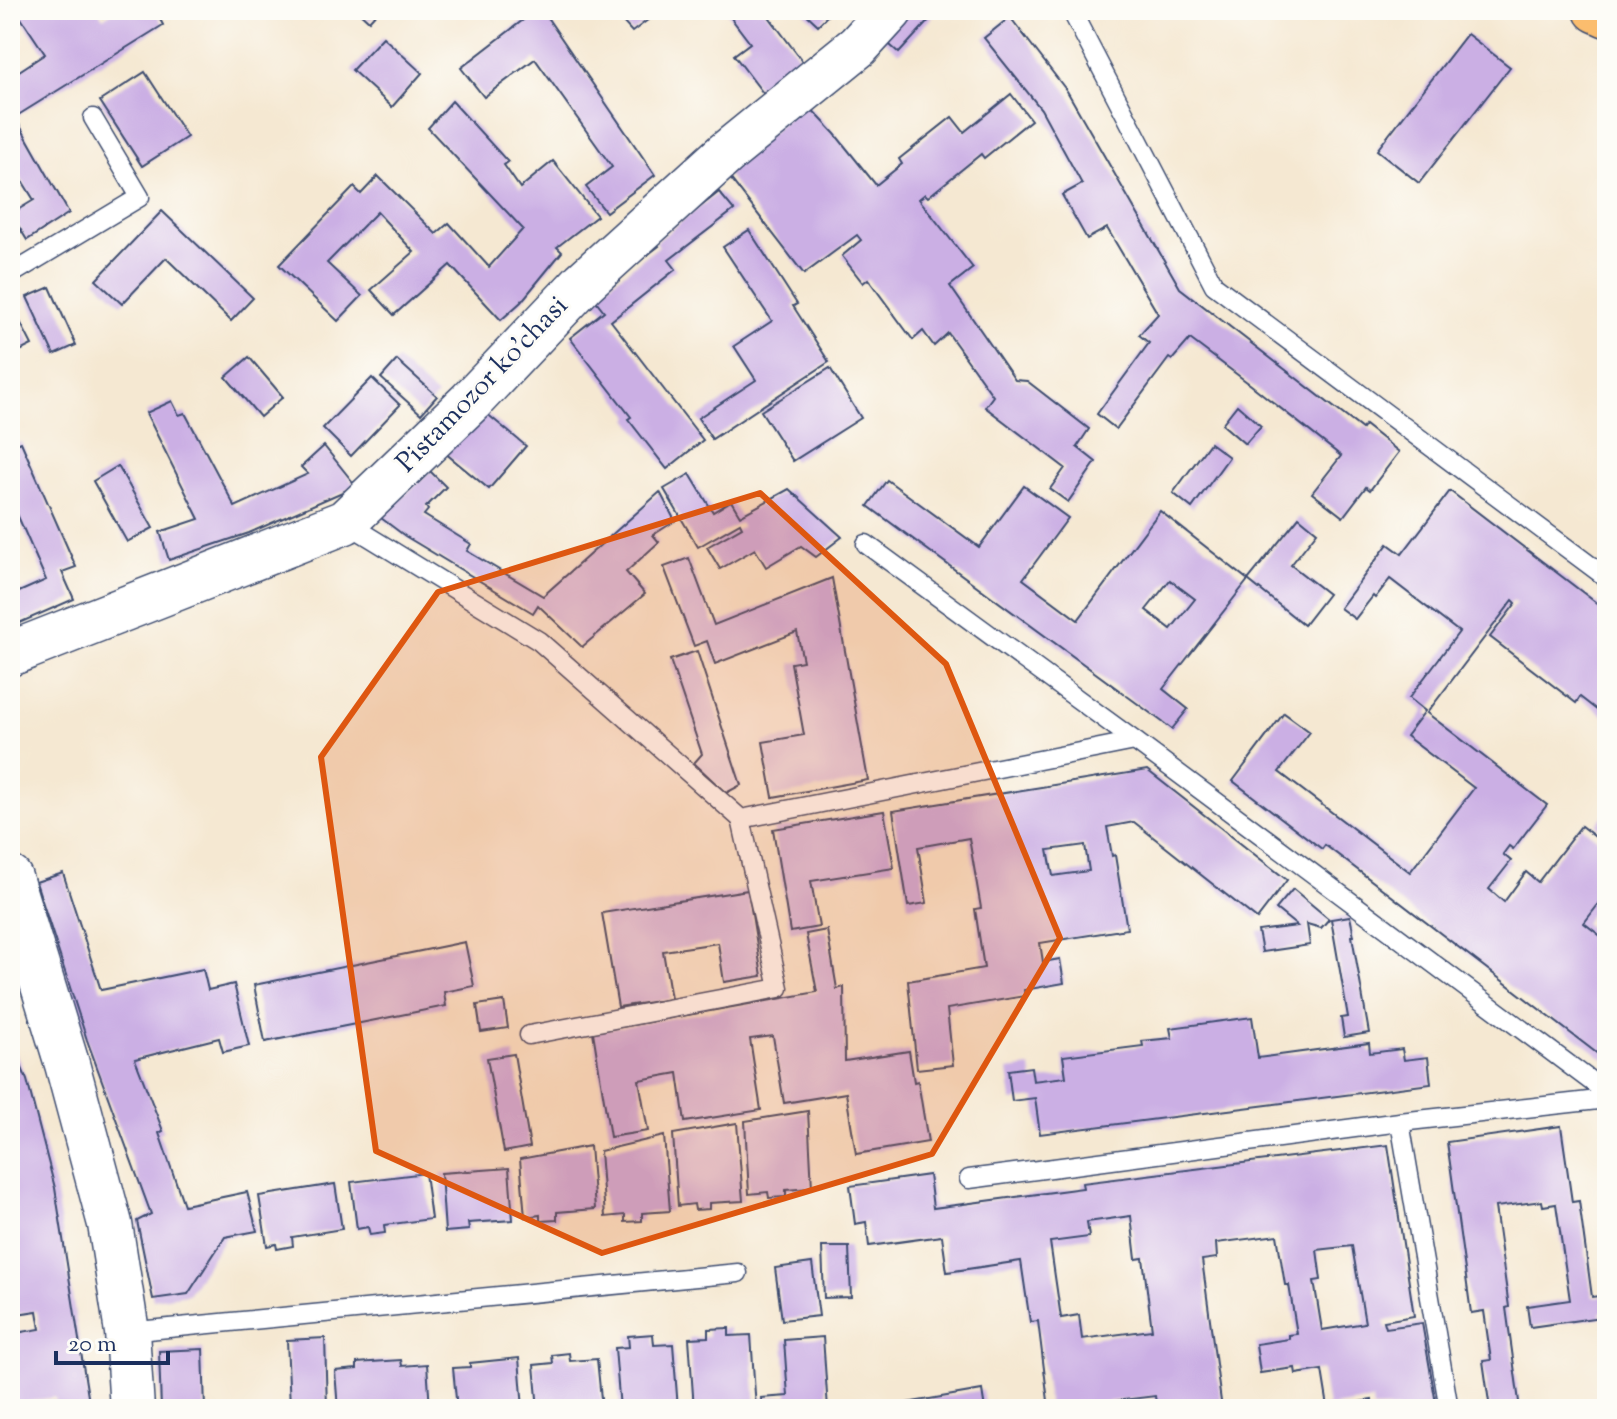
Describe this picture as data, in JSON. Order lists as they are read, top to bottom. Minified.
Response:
{"streets":{"street":["Pistamozor ko'chasi"]},"scale_bar":"20 m"}
